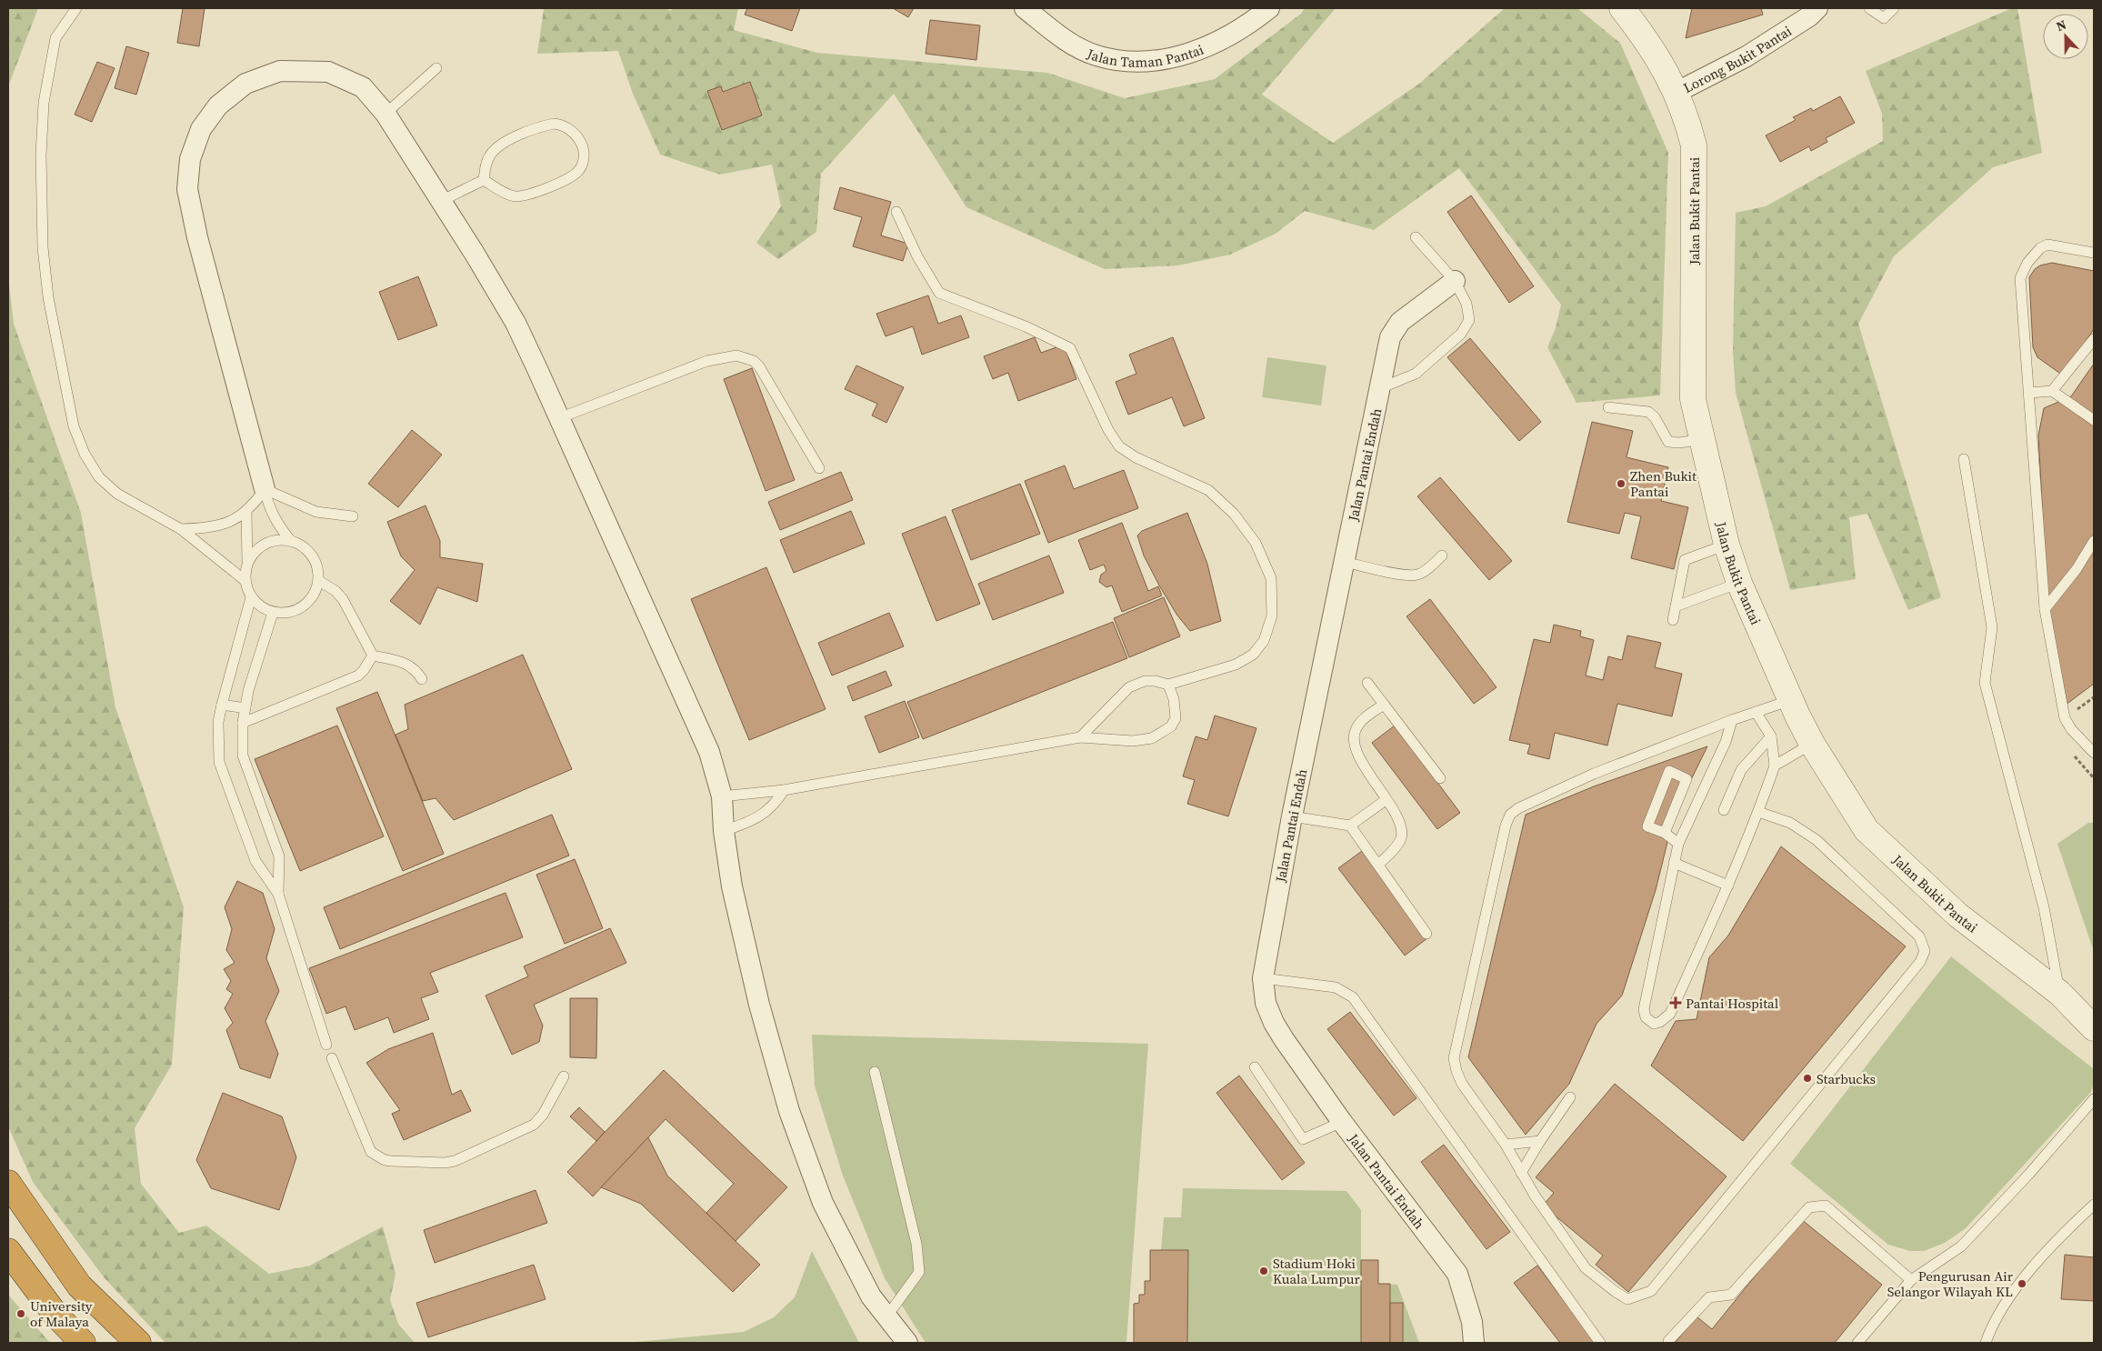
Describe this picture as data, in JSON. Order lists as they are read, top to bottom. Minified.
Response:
{"streets":{"street":["Jalan Taman Pantai","Lorong Bukit Pantai","Jalan Bukit Pantai","Jalan Pantai Endah"]},"crossings":[["Lorong Bukit Pantai","Jalan Bukit Pantai"]],"places":{"other":["Zhen Bukit Pantai","Starbucks","Stadium Hoki Kuala Lumpur","Pengurusan Air Selangor Wilayah KL","University of Malaya"],"health":["Pantai Hospital"]},"north":"top"}
